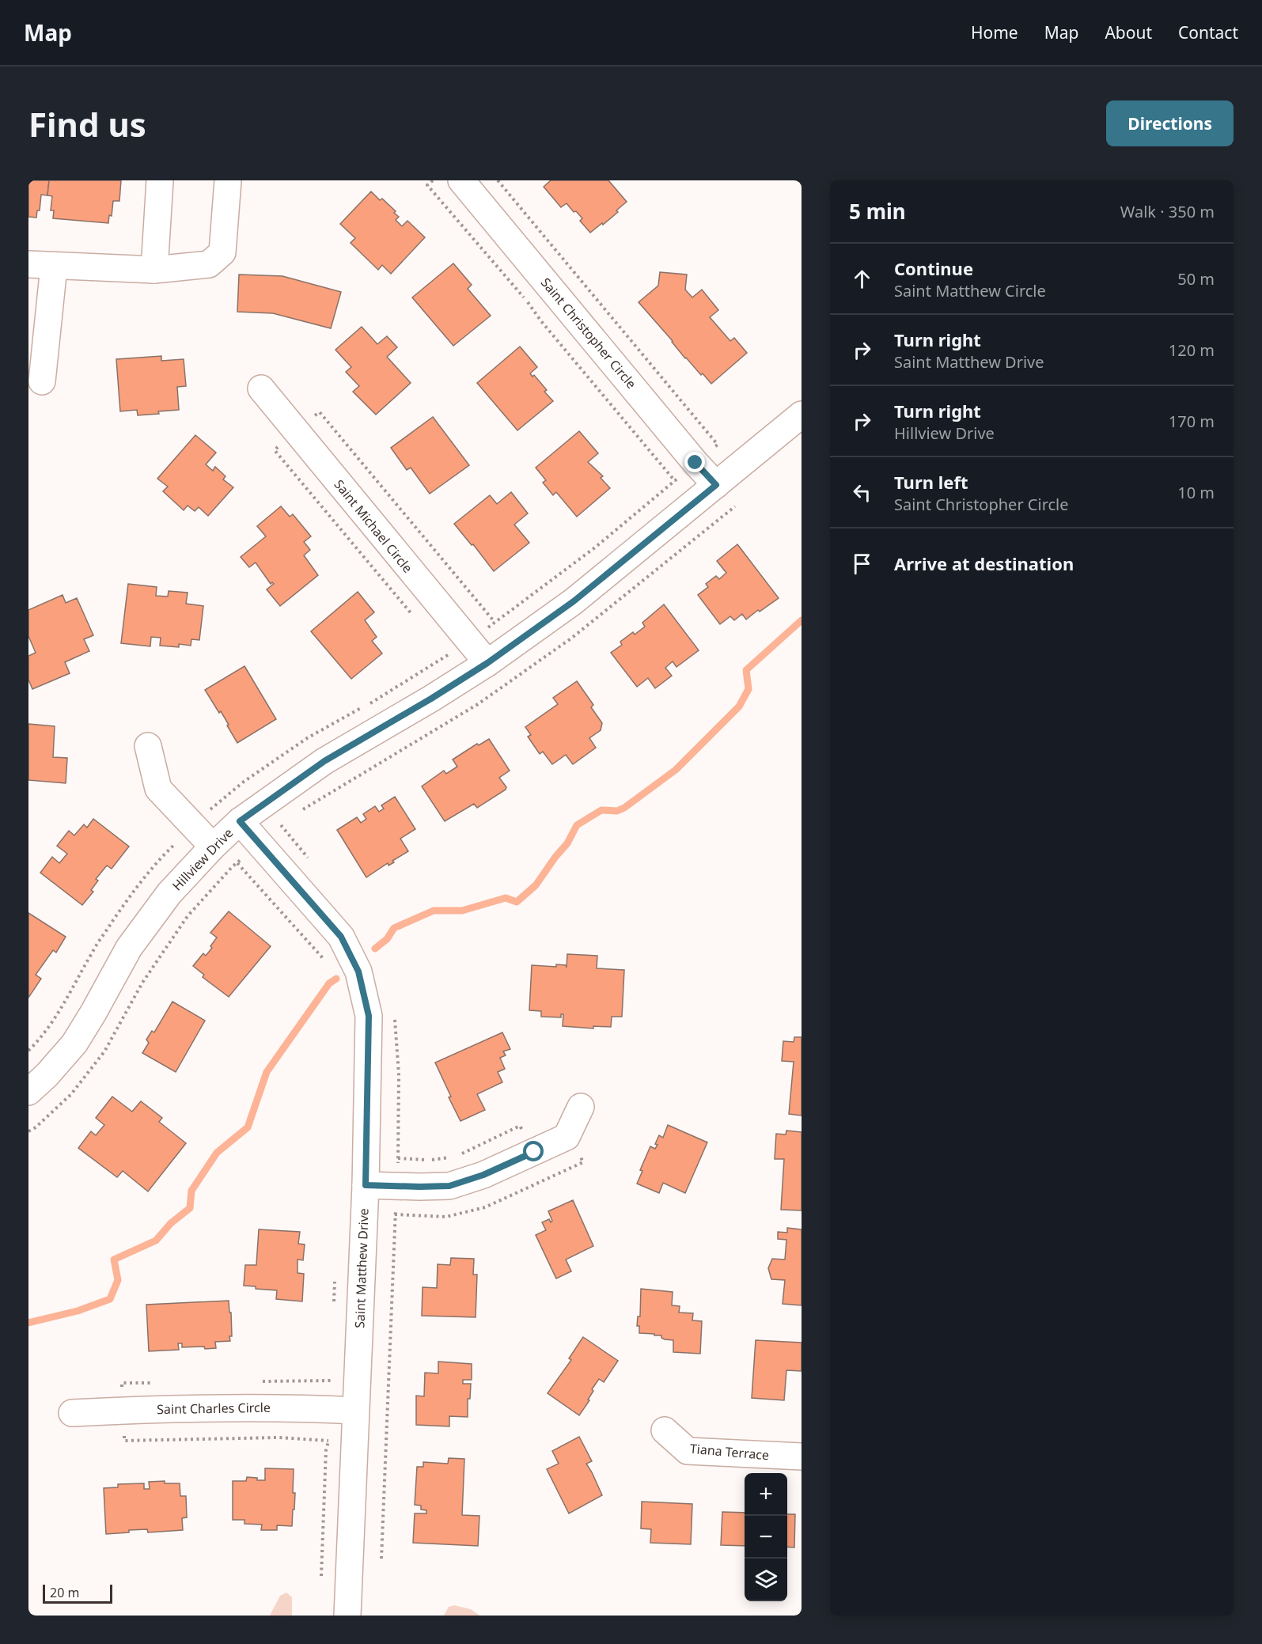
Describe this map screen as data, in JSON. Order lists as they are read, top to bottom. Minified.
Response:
{"streets":{"street":["Saint Christopher Circle","Saint Michael Circle","Hillview Drive","Saint Matthew Drive","Saint Charles Circle","Tiana Terrace"]},"crossings":[["Saint Christopher Circle","Hillview Drive"],["Saint Michael Circle","Hillview Drive"],["Hillview Drive","Saint Matthew Drive"],["Saint Matthew Drive","Saint Charles Circle"]],"scale_bar":"20 m","page":{"header":"Map","nav":["Home","Map","About","Contact"],"buttons":"Directions","title":"Find us","heading":["5 min","Walk · 350 m"],"list":[["Continue","Saint Matthew Circle","50 m"],["Turn right","Saint Matthew Drive","120 m"],["Turn right","Hillview Drive","170 m"],["Turn left","Saint Christopher Circle","10 m"],"Arrive at destination"],"map_buttons":["+","−"],"scale":"20 m"}}
